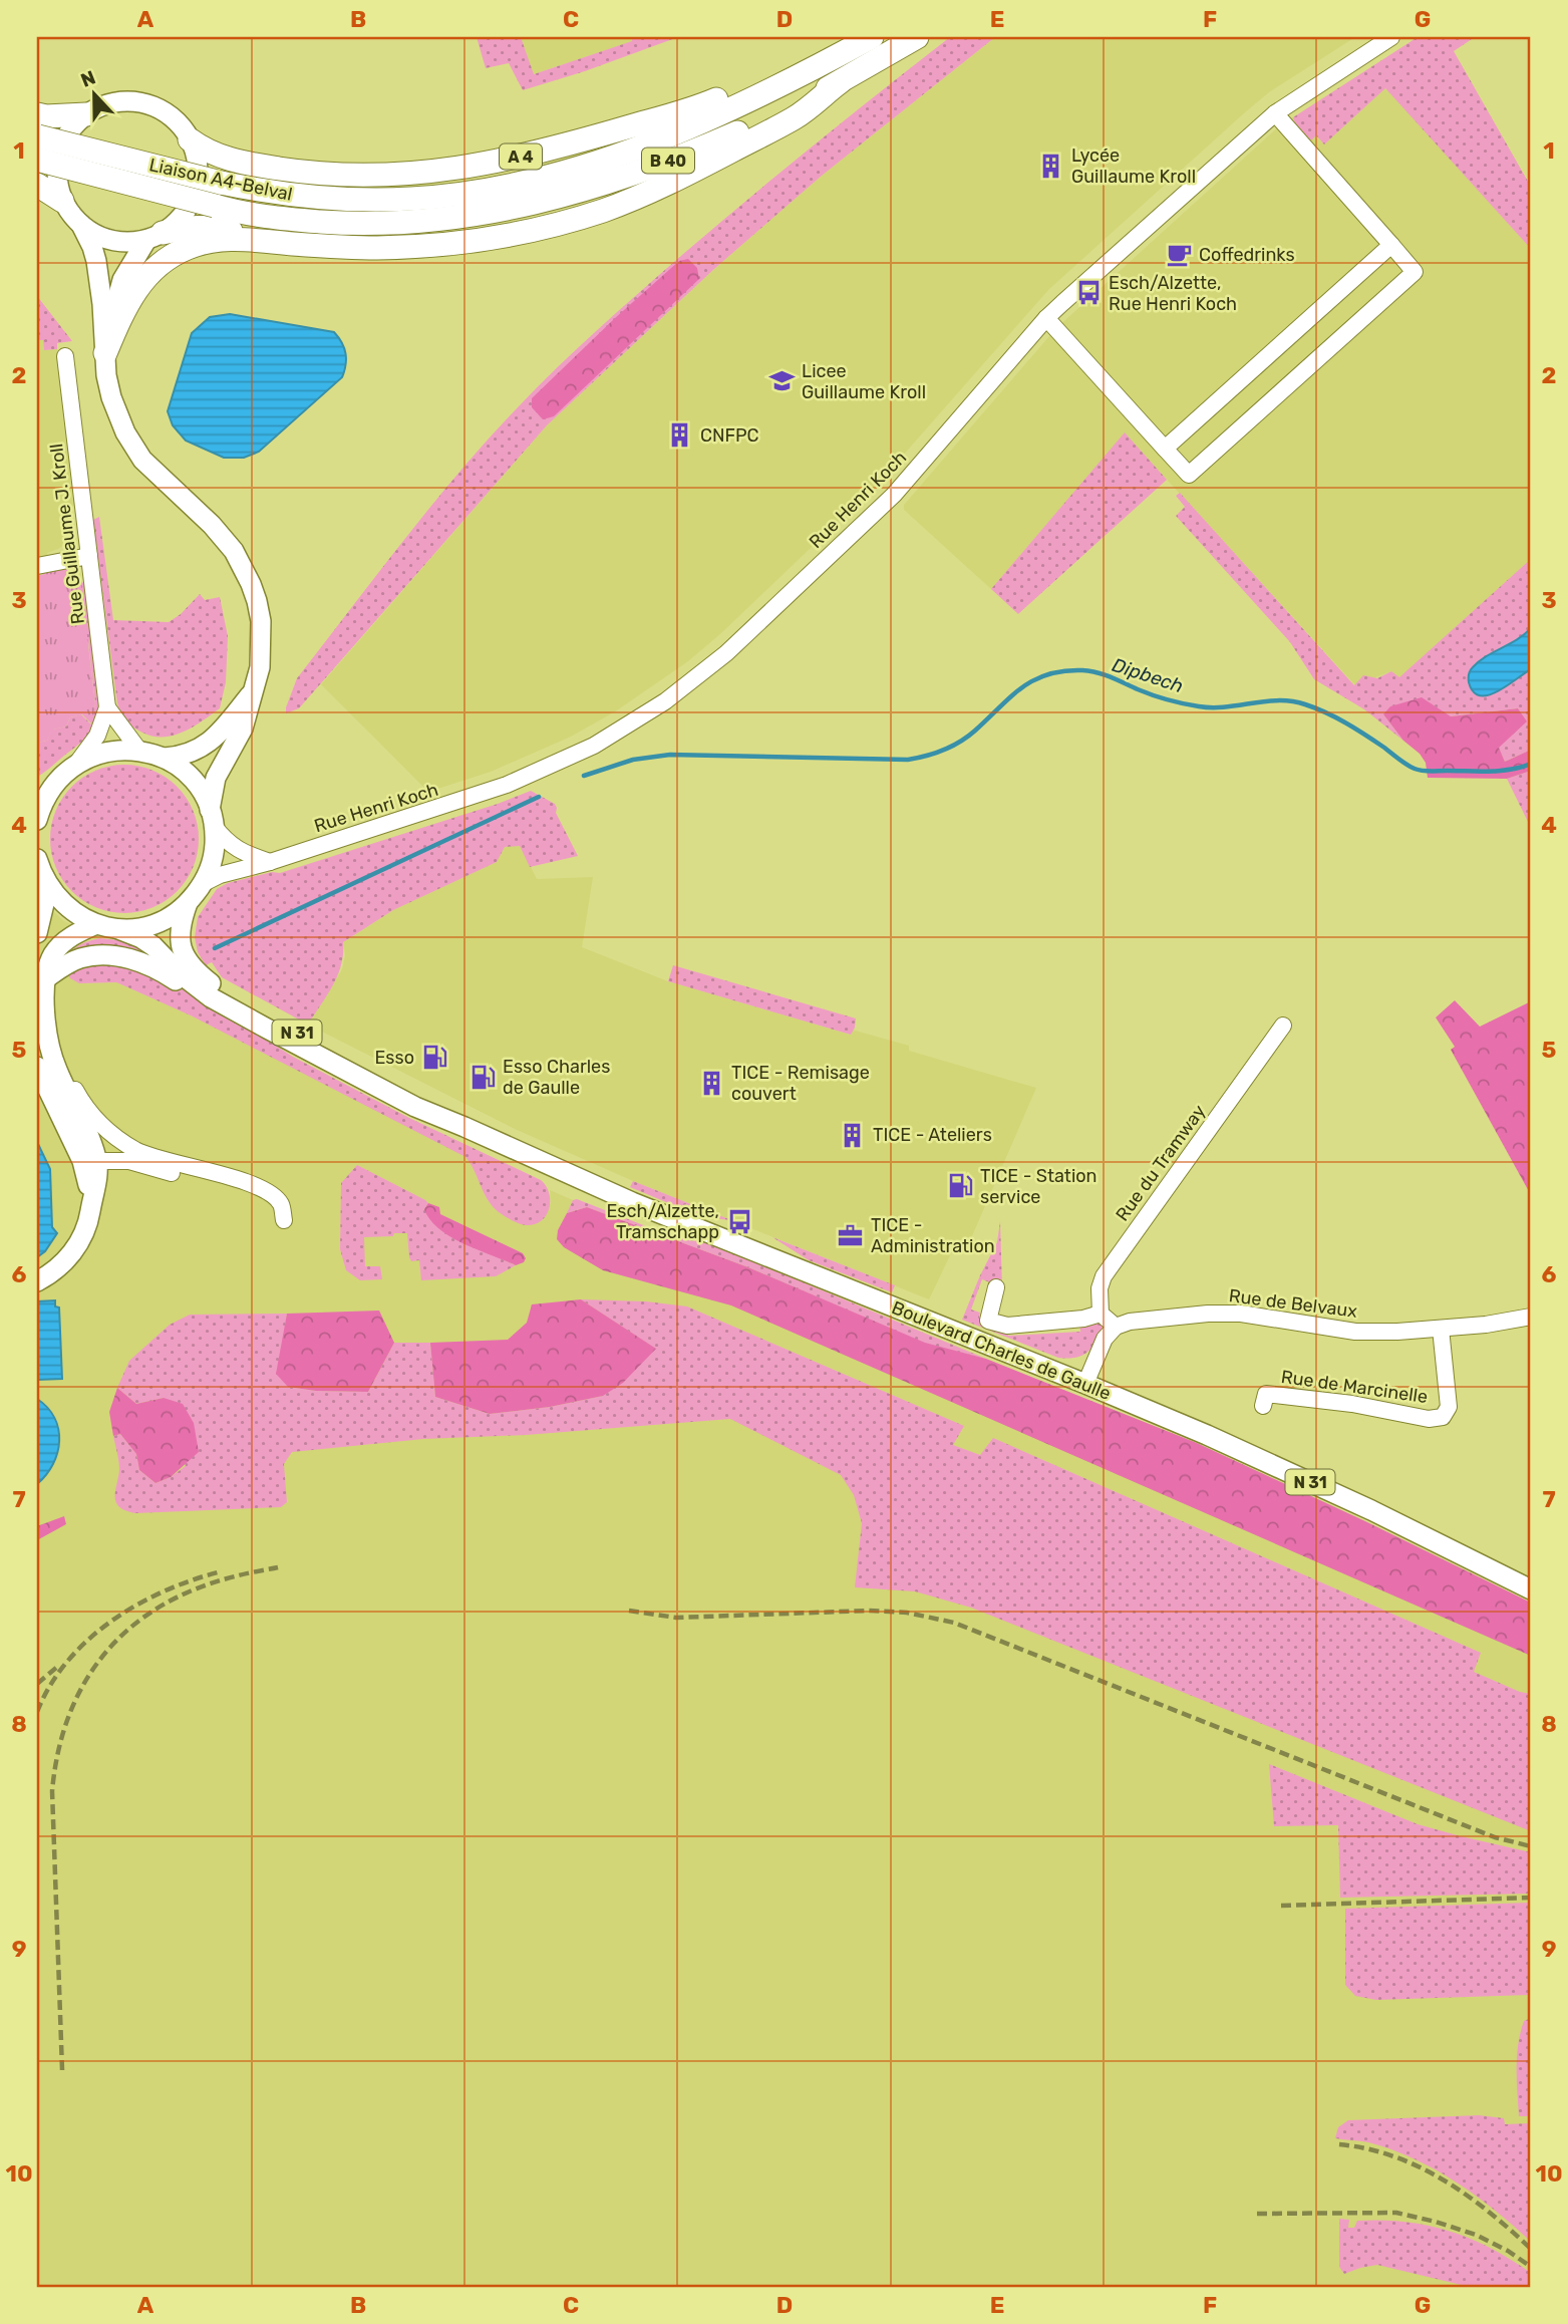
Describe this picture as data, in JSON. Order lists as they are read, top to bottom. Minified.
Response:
{"streets":{"highway":["A 4","B 40","Liaison A4-Belval"],"main road":["N 31","Boulevard Charles de Gaulle"],"street":["Rue Henri Koch","Rue Guillaume J. Kroll","Rue du Tramway","Rue de Belvaux","Rue de Marcinelle"]},"crossings":[["A 4","Liaison A4-Belval"],["Rue de Belvaux","Rue de Marcinelle"]],"water":["Dipbech"],"places":{"building":["Lycée Guillaume Kroll","CNFPC","TICE - Remisage couvert","TICE - Ateliers"],"cafe":["Coffedrinks"],"bus stop":["Esch/Alzette, Rue Henri Koch","Esch/Alzette, Tramschapp"],"school or university":["Licee Guillaume Kroll"],"fuel station":["Esso","Esso Charles de Gaulle","TICE - Station service"],"office":["TICE - Administration"]},"north":"top","grid":{"columns":["A","B","C","D","E","F","G"],"rows":["1","2","3","4","5","6","7","8","9","10"]}}
